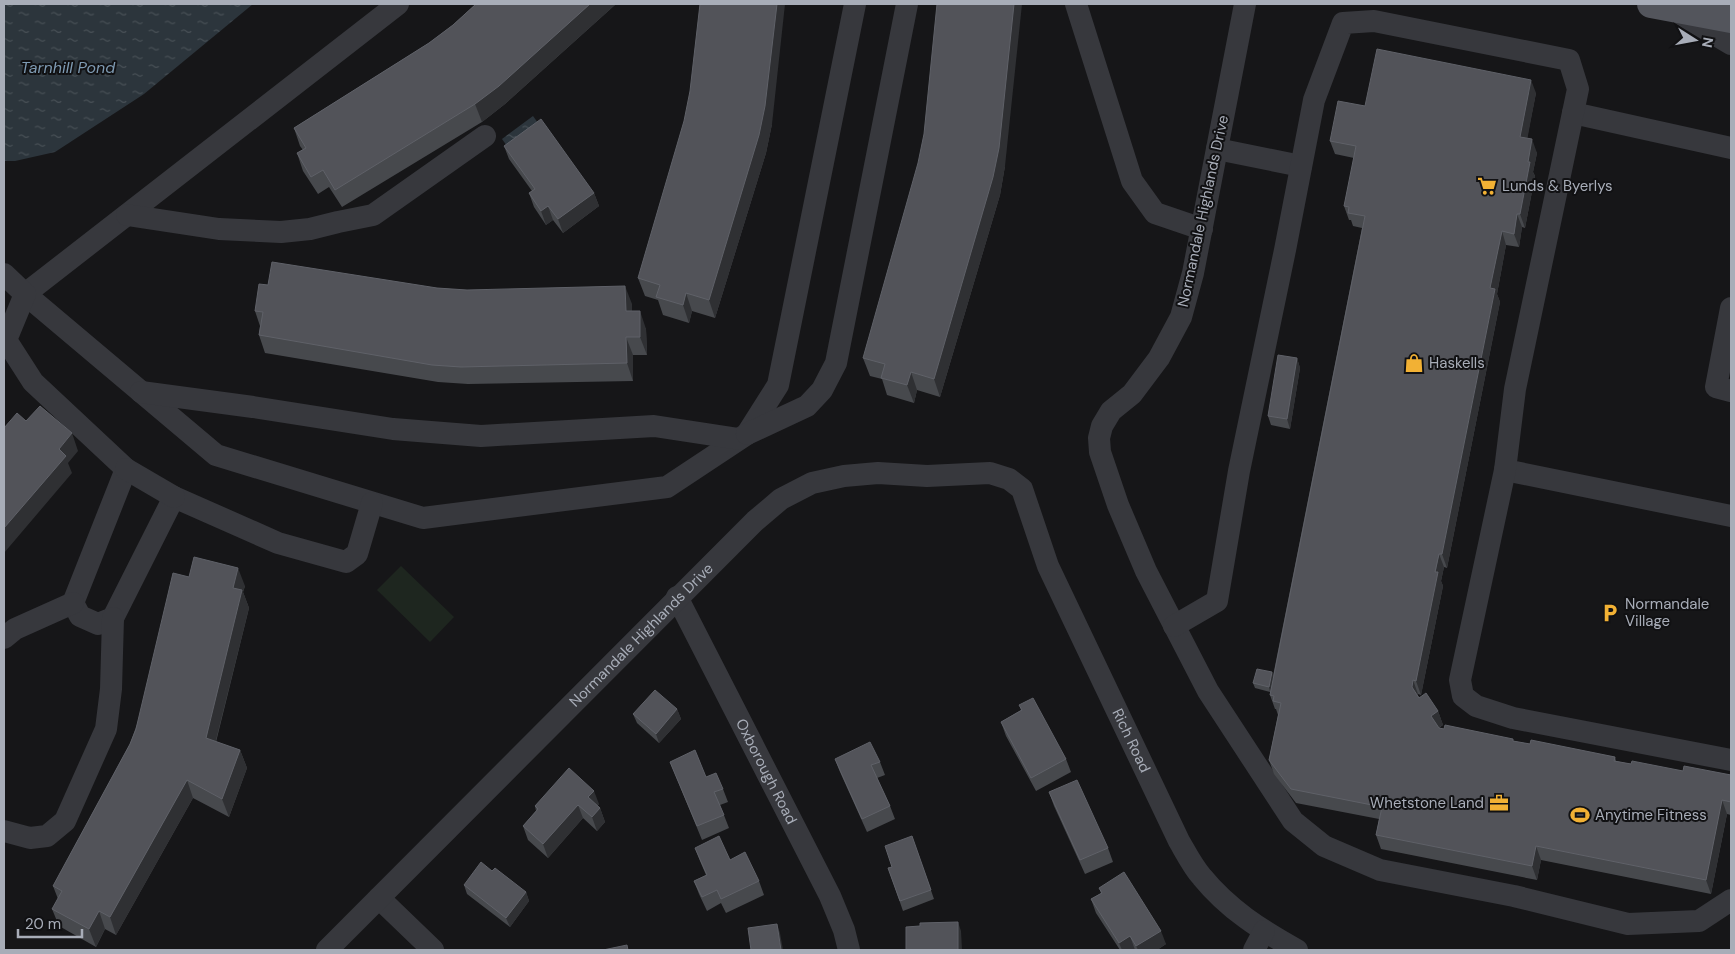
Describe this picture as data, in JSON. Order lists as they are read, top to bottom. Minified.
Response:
{"streets":{"street":["Normandale Highlands Drive","Rich Road","Oxborough Road"]},"crossings":[["Normandale Highlands Drive","Rich Road"],["Normandale Highlands Drive","Oxborough Road"]],"water":["Tarnhill Pond"],"places":{"supermarket":["Lunds & Byerlys"],"shop":["Haskells"],"parking":["Normandale Village"],"office":["Whetstone Land"],"sports":["Anytime Fitness"]},"scale_bar":"20 m","north":"right"}
